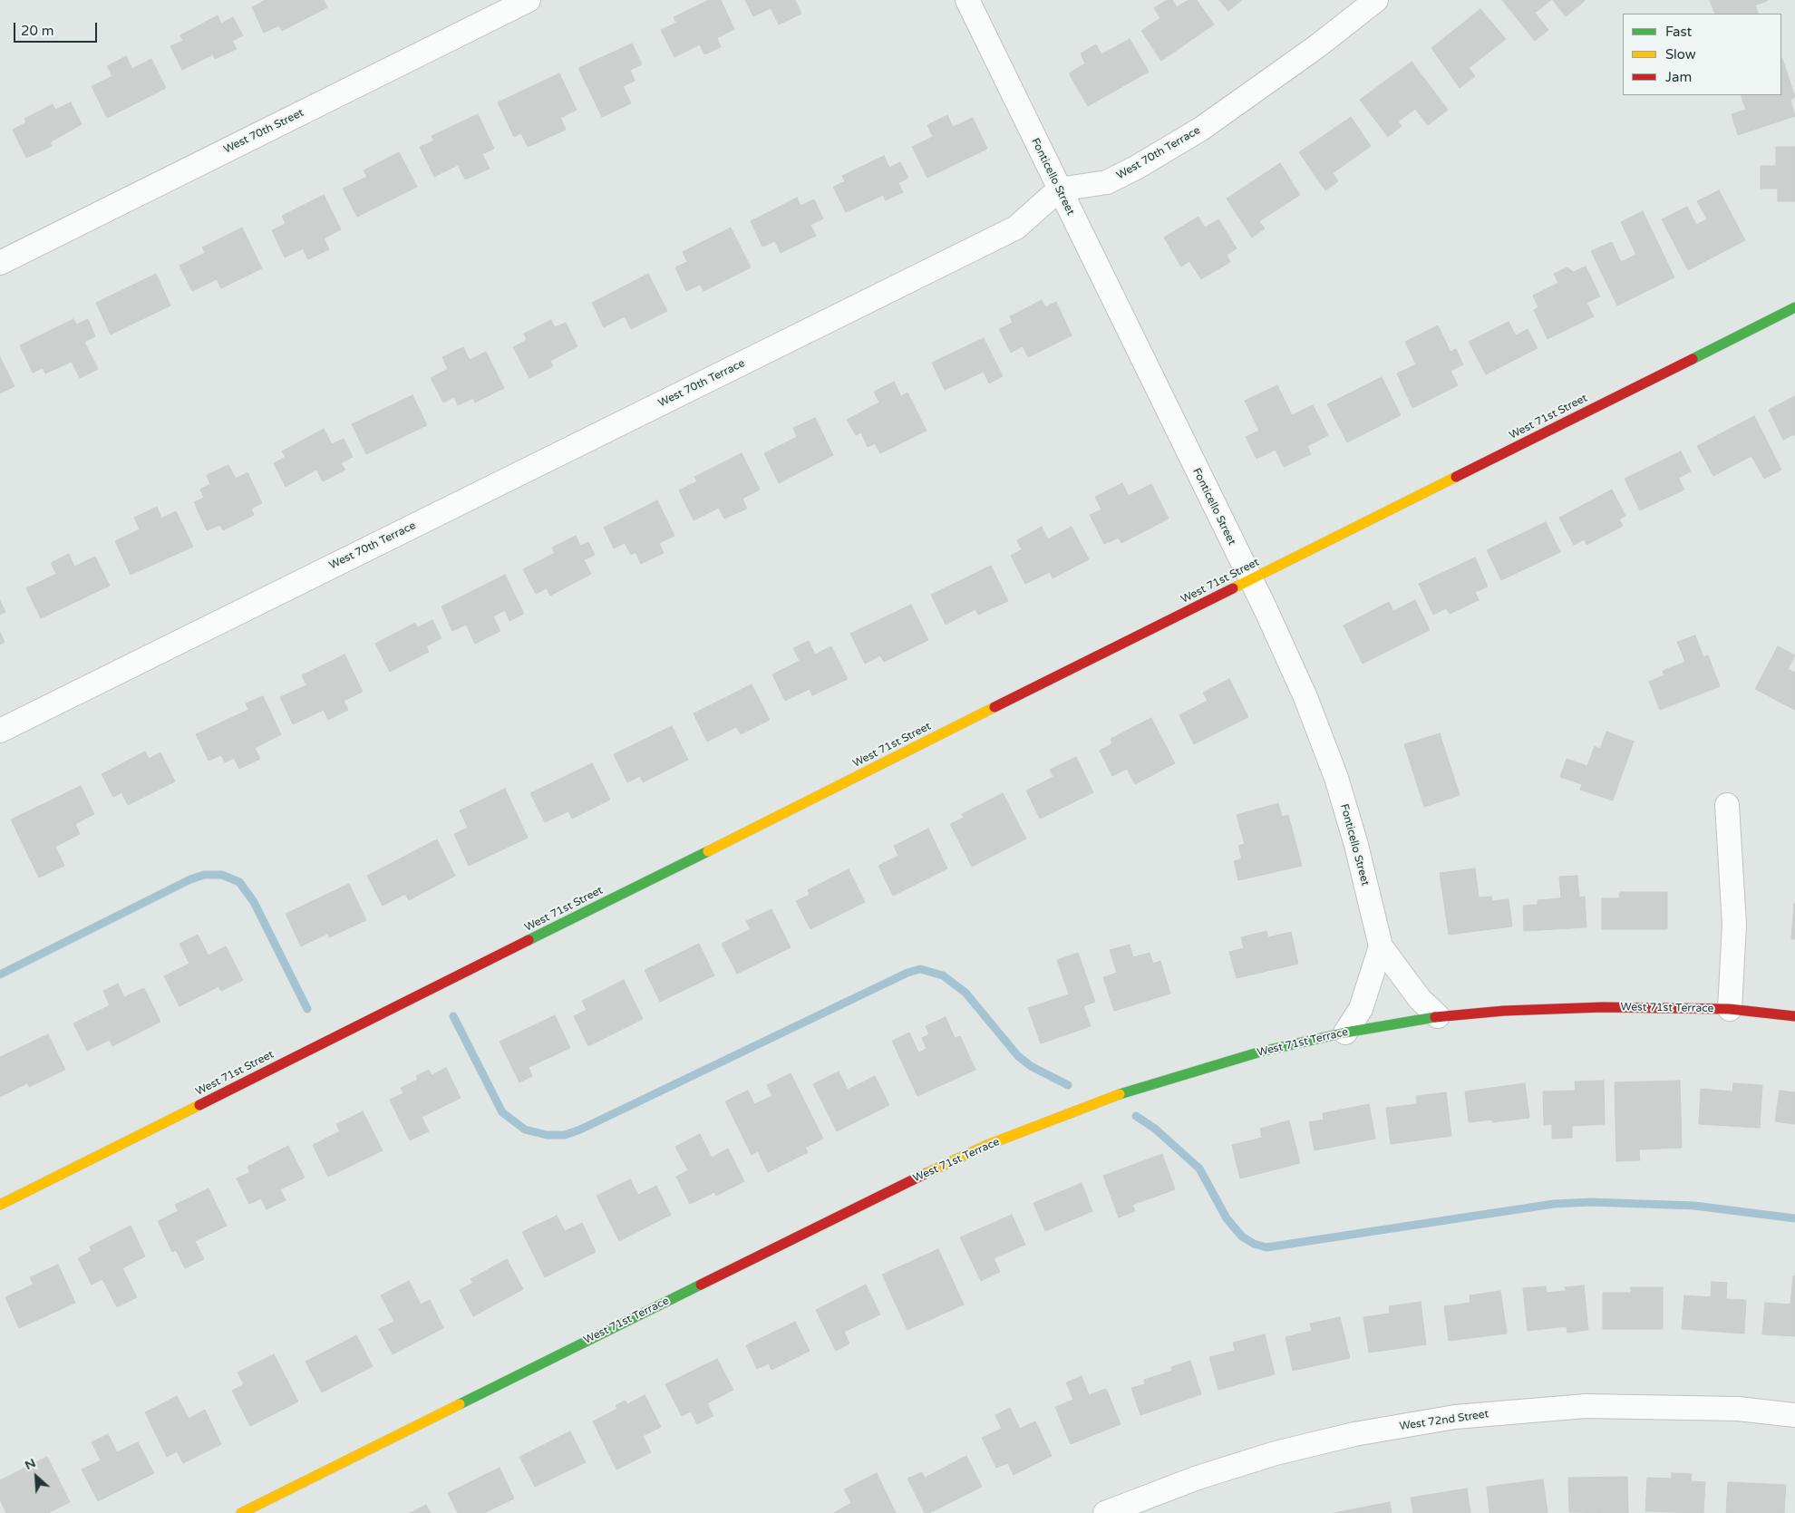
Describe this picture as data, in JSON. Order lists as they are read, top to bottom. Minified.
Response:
{"streets":{"street":["West 70th Street","West 70th Terrace","Fonticello Street","West 71st Street","West 71st Terrace","West 72nd Street"]},"crossings":[["West 70th Terrace","Fonticello Street"],["Fonticello Street","West 71st Street"],["Fonticello Street","West 71st Terrace"]],"legend":["Fast","Slow","Jam"],"scale_bar":"20 m","north":"top left"}
